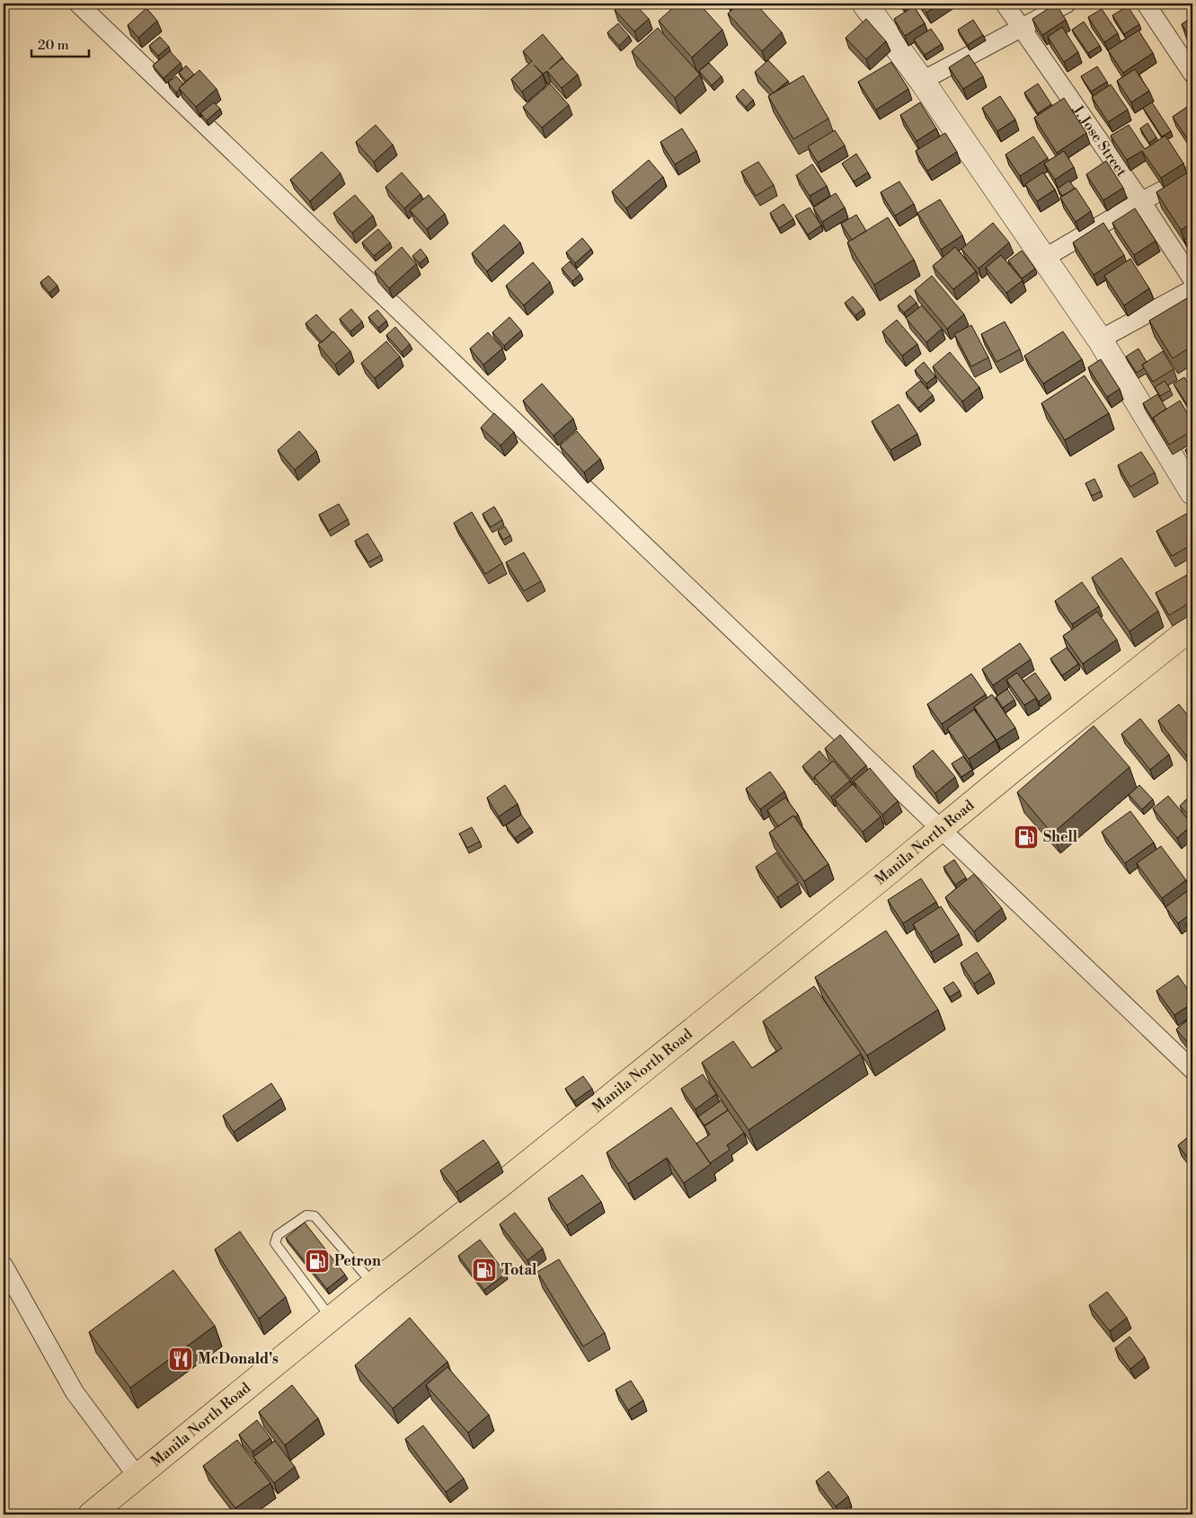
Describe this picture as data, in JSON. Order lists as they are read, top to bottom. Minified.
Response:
{"streets":{"highway":["Manila North Road"],"street":["J. Jose Street"]},"places":{"fuel station":["Shell","Petron","Total"],"restaurant":["McDonald's"]},"scale_bar":"20 m"}
